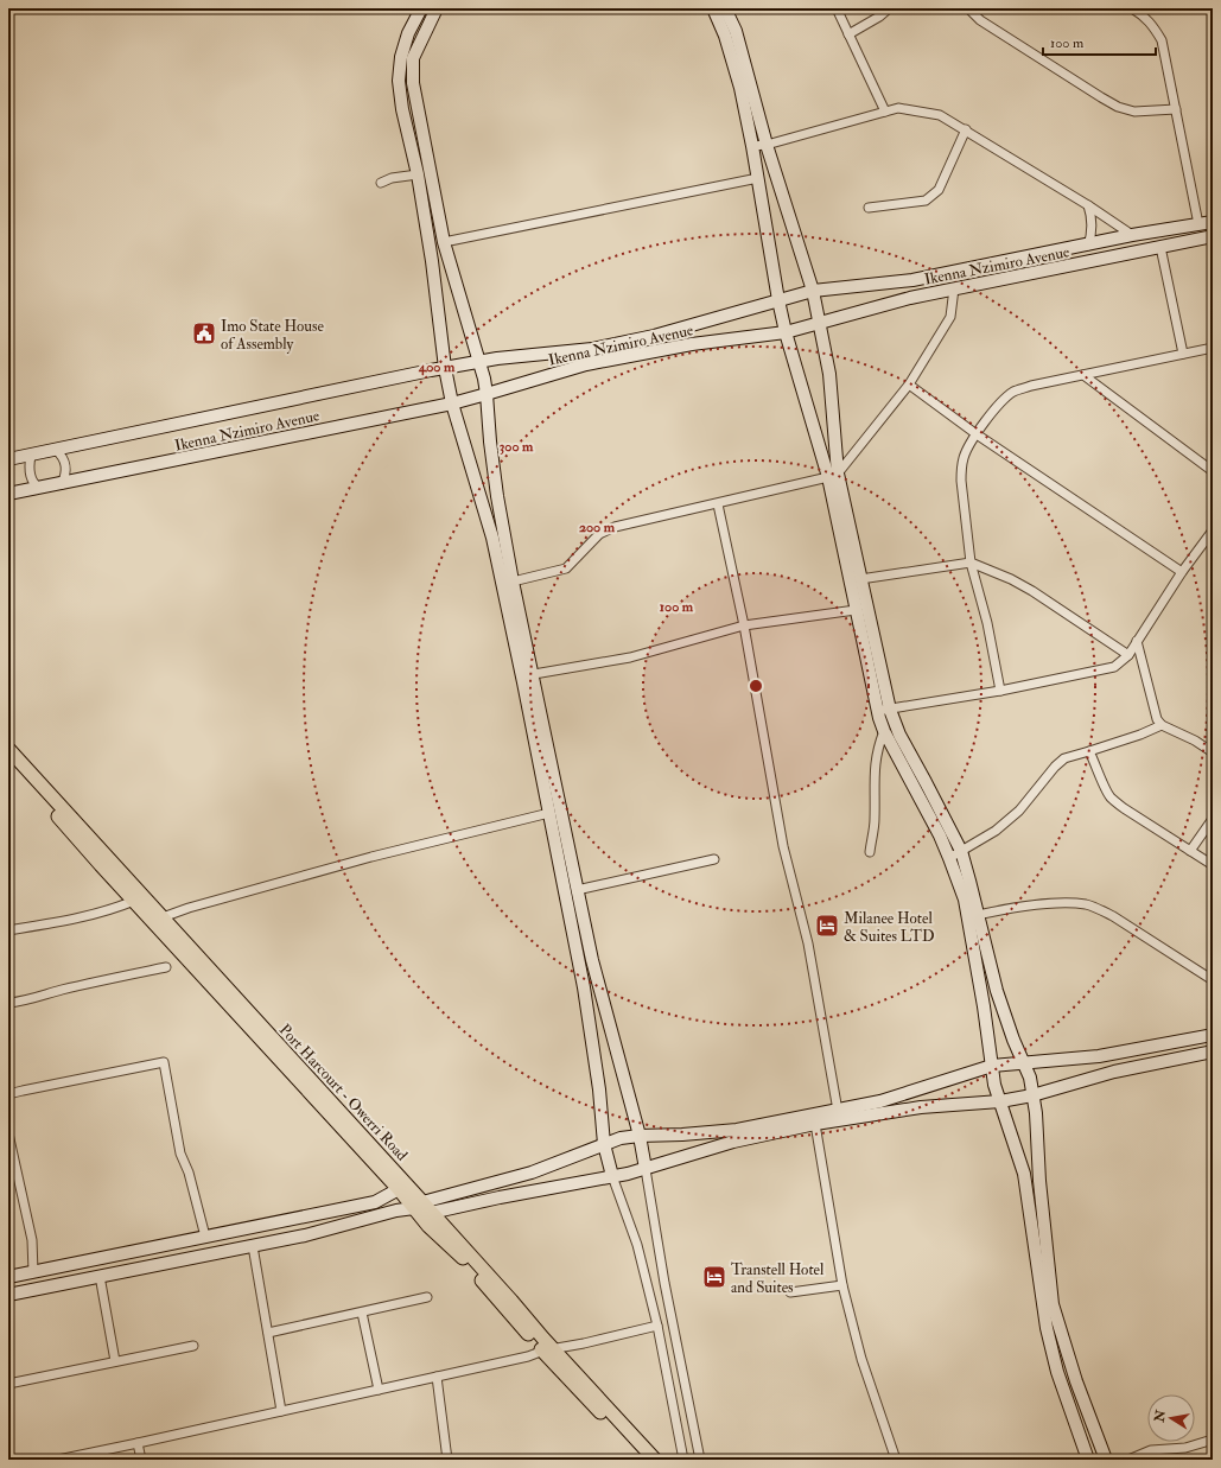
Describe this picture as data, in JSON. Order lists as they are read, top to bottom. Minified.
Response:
{"streets":{"main road":["Port Harcourt - Owerri Road"],"street":["Ikenna Nzimiro Avenue"]},"places":{"public building":["Imo State House of Assembly"],"hotel":["Milanee Hotel & Suites LTD","Transtell Hotel and Suites"]},"scale_bar":"100 m","north":"left","rings":["400 m","300 m","200 m","100 m"]}
